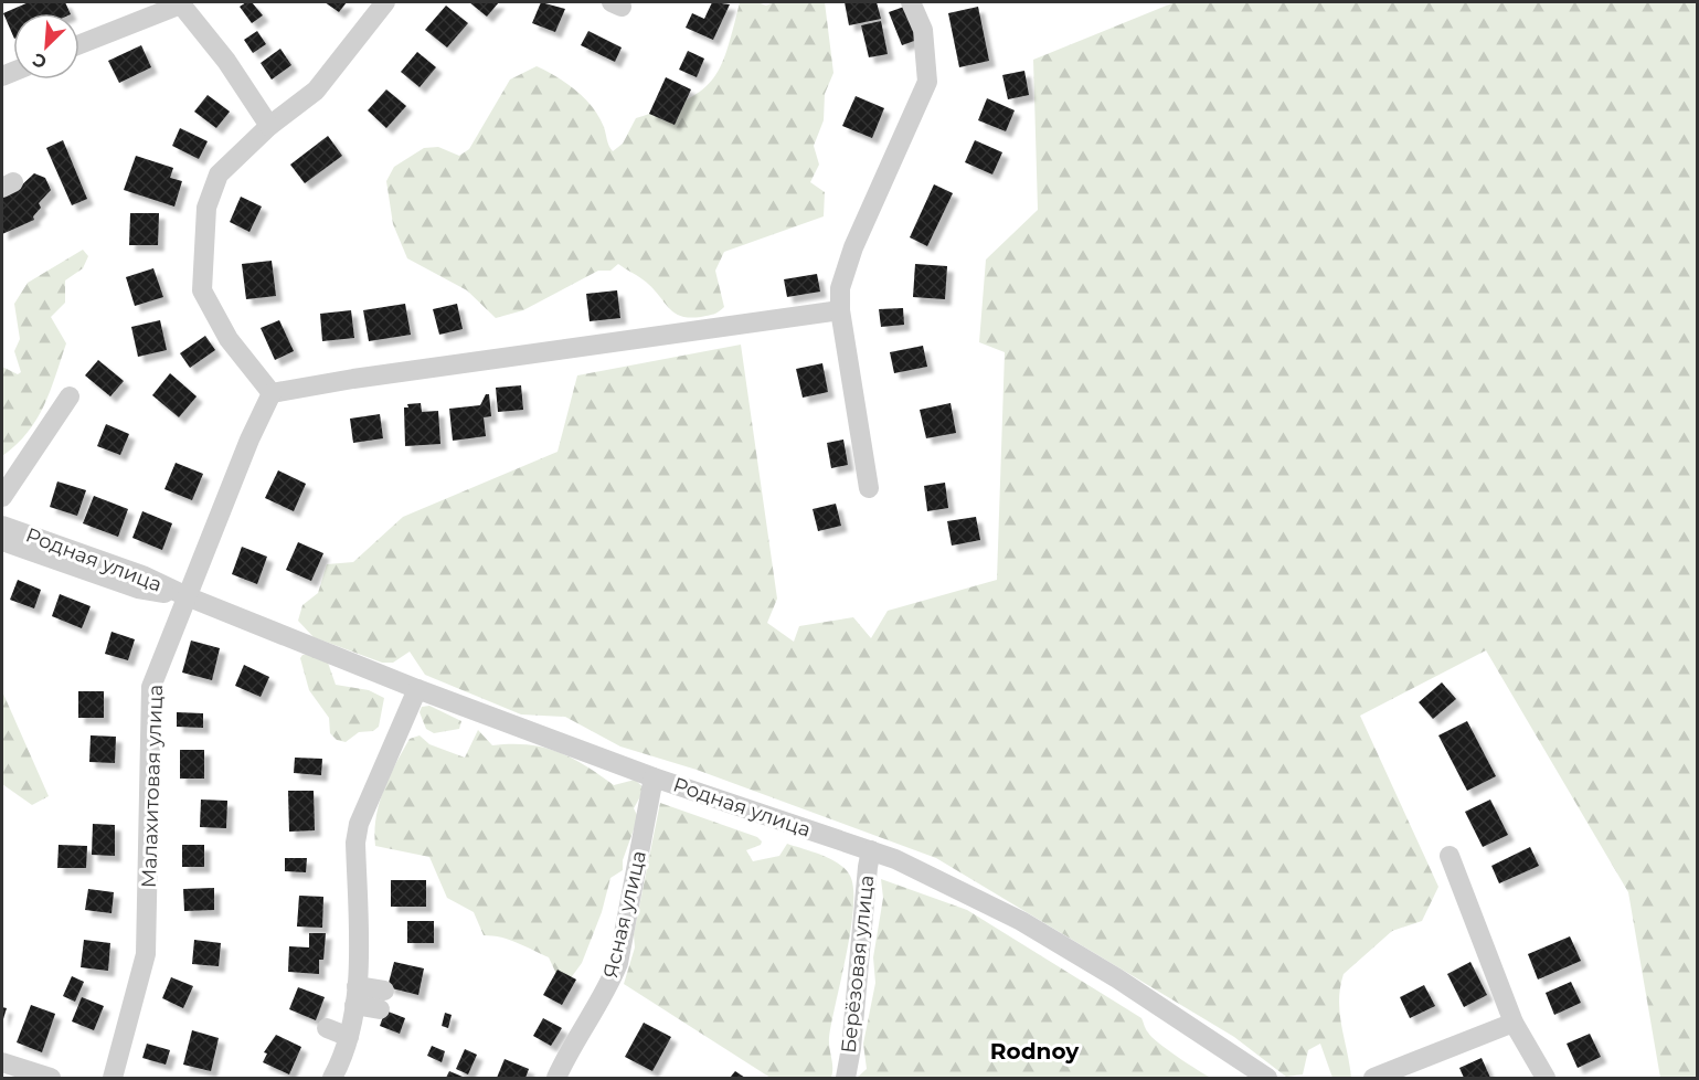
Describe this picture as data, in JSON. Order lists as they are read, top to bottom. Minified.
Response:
{"streets":{"street":["Родная улица","Малахитовая улица","Ясная улица","Берёзовая улица"]},"crossings":[["Родная улица","Малахитовая улица"],["Родная улица","Ясная улица"],["Родная улица","Берёзовая улица"]],"districts":["Rodnoy"],"north":"bottom left"}
